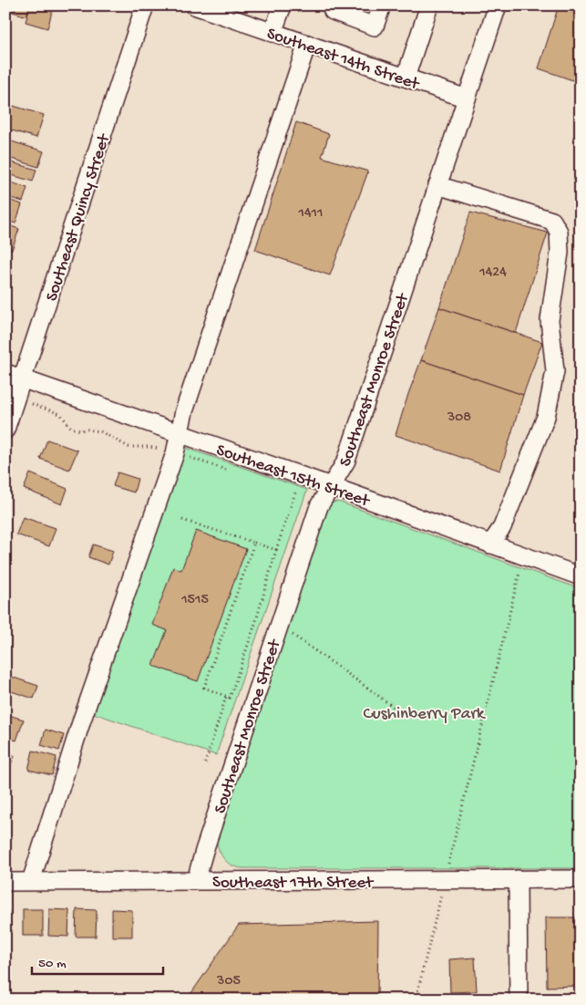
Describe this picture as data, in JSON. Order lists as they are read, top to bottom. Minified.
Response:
{"streets":{"street":["Southeast 14th Street","Southeast Quincy Street","Southeast Monroe Street","Southeast 15th Street","Southeast 17th Street"]},"crossings":[["Southeast 14th Street","Southeast Monroe Street"],["Southeast Quincy Street","Southeast 15th Street"],["Southeast Monroe Street","Southeast 15th Street"],["Southeast Monroe Street","Southeast 17th Street"]],"parks":["Cushinberry Park"],"house_numbers":["1411","1424","308","1515","305"],"scale_bar":"50 m"}
